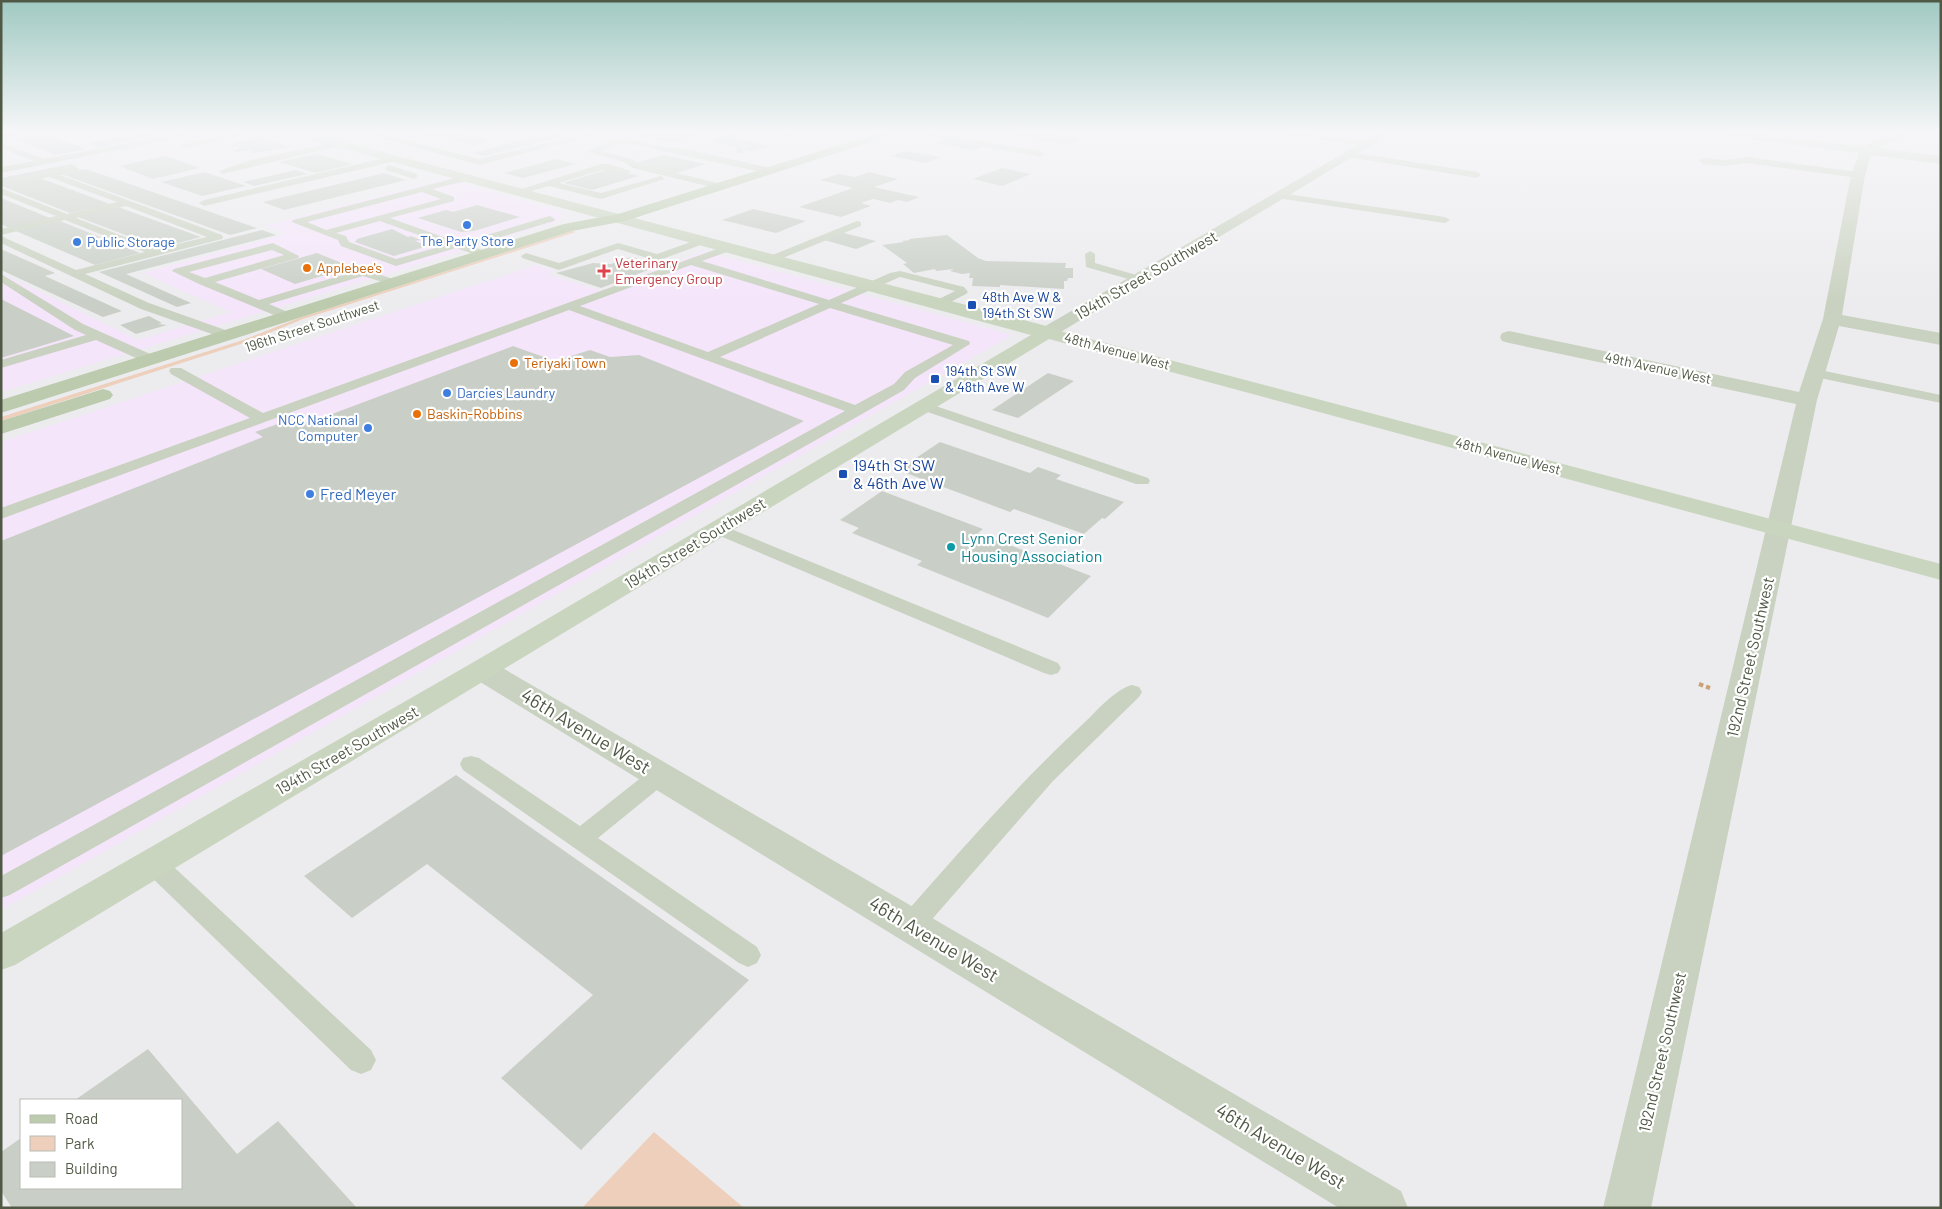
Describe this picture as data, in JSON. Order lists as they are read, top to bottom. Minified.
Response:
{"streets":{"main road":["196th Street Southwest"],"street":["194th Street Southwest","48th Avenue West","49th Avenue West","192nd Street Southwest","46th Avenue West"]},"crossings":[["194th Street Southwest","48th Avenue West"],["194th Street Southwest","46th Avenue West"],["196th Street Southwest","48th Avenue West"],["48th Avenue West","192nd Street Southwest"],["49th Avenue West","192nd Street Southwest"]],"places":{"other":["The Party Store","Public Storage","Applebee's","Teriyaki Town","Darcies Laundry","Baskin-Robbins","NCC National Computer","Fred Meyer","Lynn Crest Senior Housing Association"],"health":["Veterinary Emergency Group"],"transit":["48th Ave W & 194th St SW","194th St SW & 48th Ave W","194th St SW & 46th Ave W"]},"legend":["Road","Park","Building"]}
